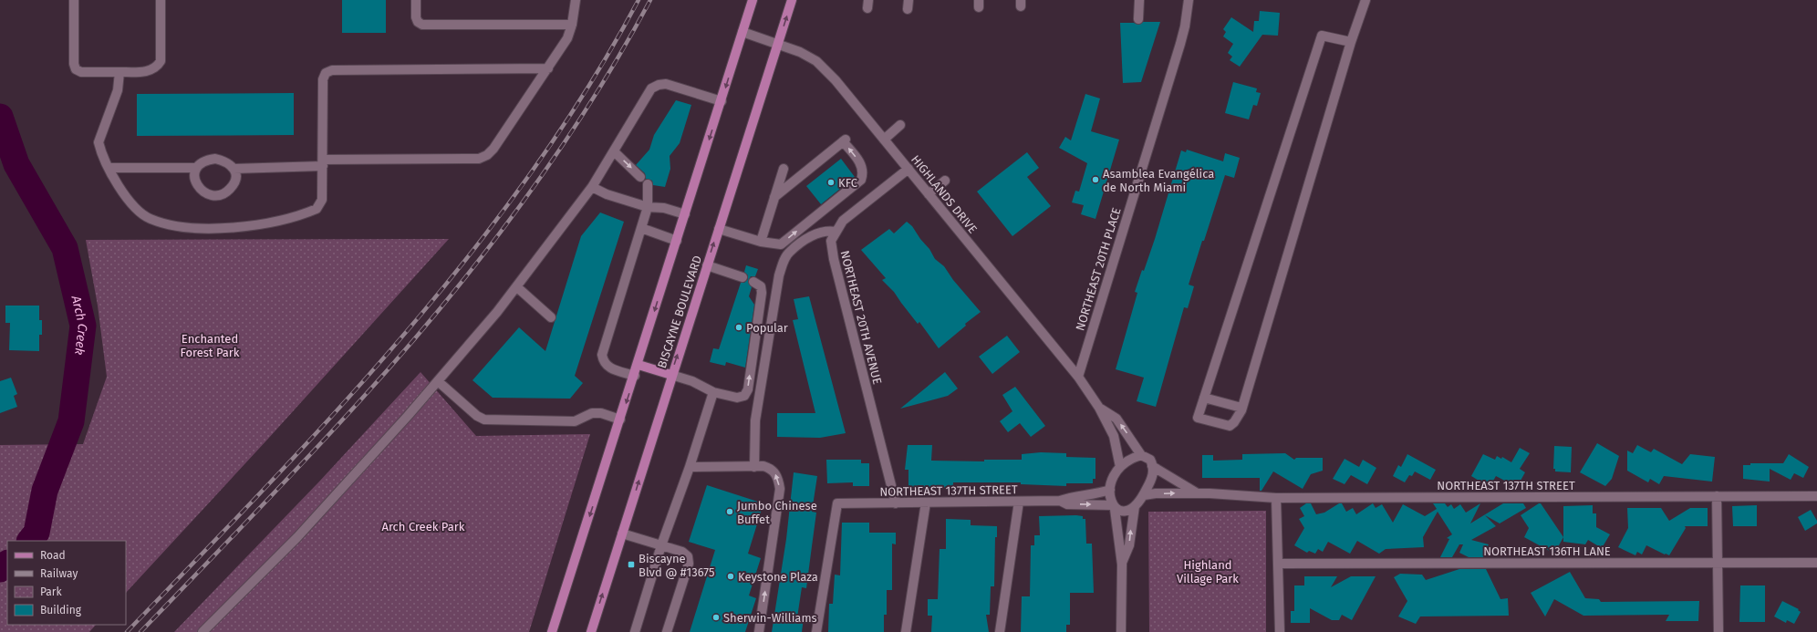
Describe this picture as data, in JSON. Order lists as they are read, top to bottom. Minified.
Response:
{"streets":{"main road":["BISCAYNE BOULEVARD"],"street":["HIGHLANDS DRIVE","NORTHEAST 20TH PLACE","NORTHEAST 20TH AVENUE","NORTHEAST 137TH STREET","NORTHEAST 136TH LANE"]},"crossings":[["HIGHLANDS DRIVE","NORTHEAST 20TH PLACE"],["HIGHLANDS DRIVE","BISCAYNE BOULEVARD"],["HIGHLANDS DRIVE","NORTHEAST 20TH AVENUE"],["HIGHLANDS DRIVE","NORTHEAST 137TH STREET"],["NORTHEAST 20TH AVENUE","NORTHEAST 137TH STREET"]],"water":["Arch Creek"],"parks":["Enchanted Forest Park","Arch Creek Park","Highland Village Park"],"places":{"other":["Asamblea Evangélica de North Miami","KFC","Popular","Jumbo Chinese Buffet","Keystone Plaza","Sherwin-Williams"],"transit":["Biscayne Blvd @ #13675"]},"legend":["Road","Railway","Park","Building"]}
